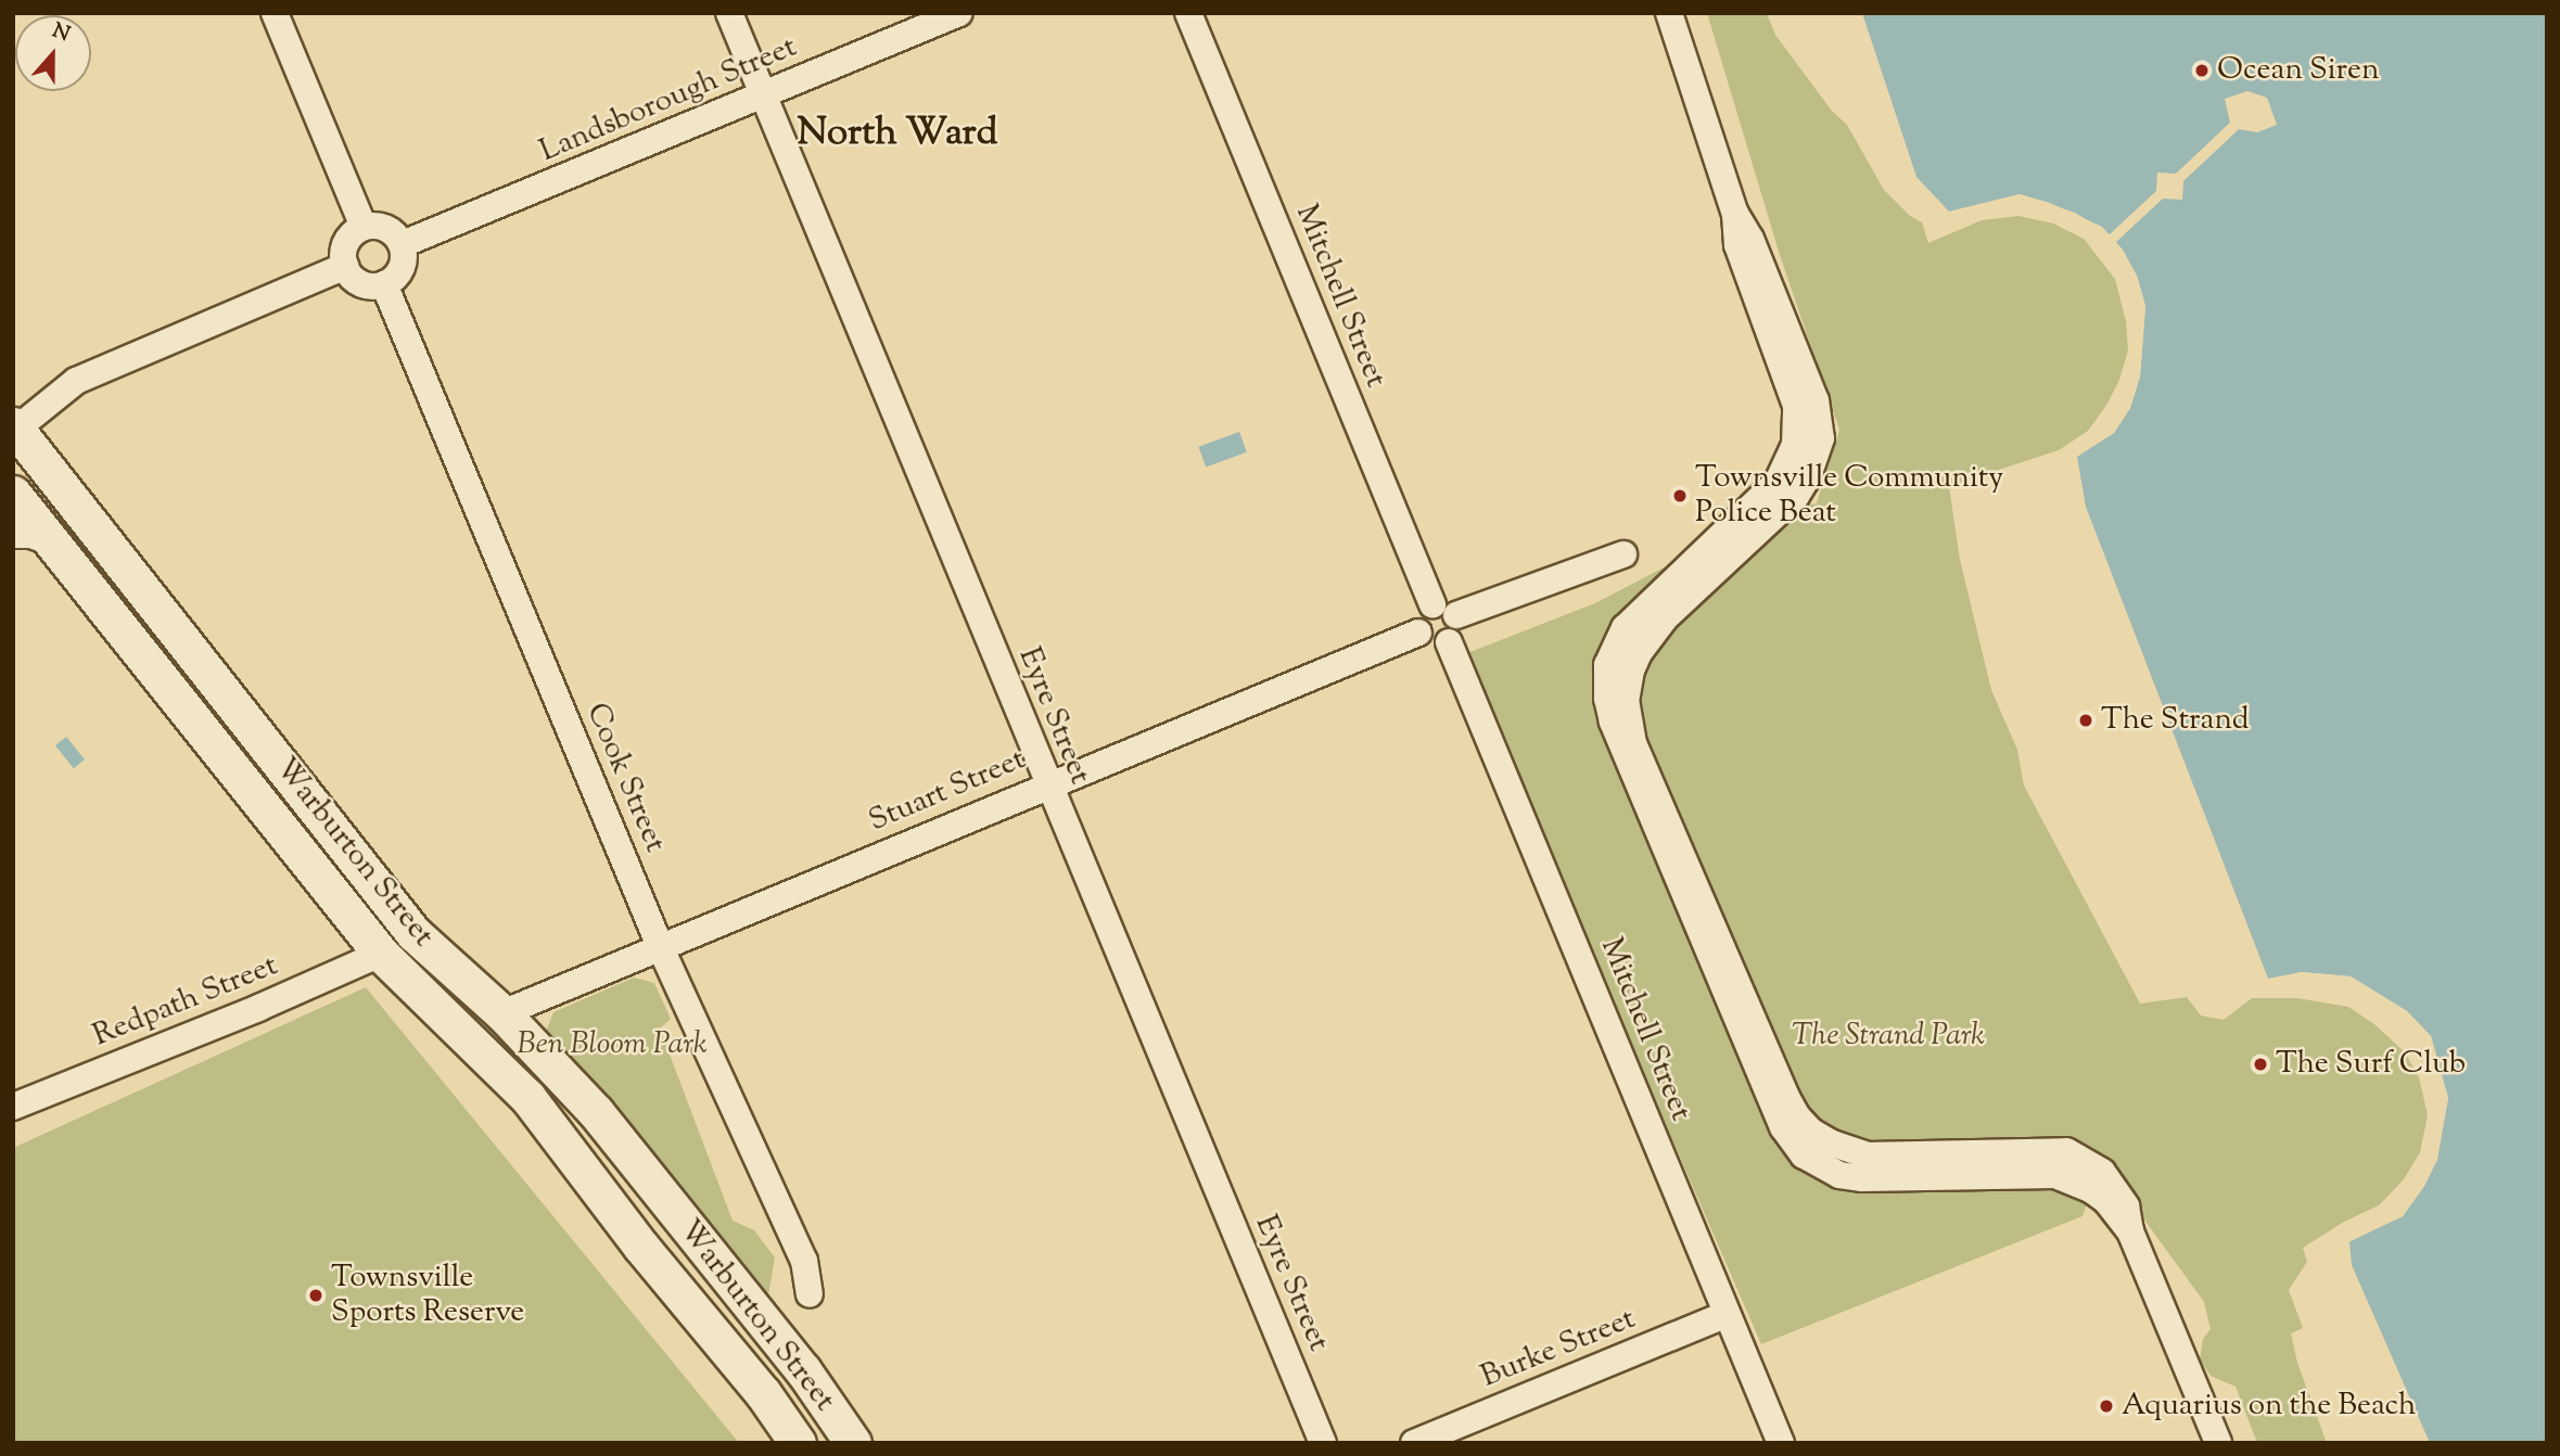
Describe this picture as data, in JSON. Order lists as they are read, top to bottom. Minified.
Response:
{"streets":{"main road":["Warburton Street"],"street":["Landsborough Street","Mitchell Street","Eyre Street","Cook Street","Stuart Street","Redpath Street","Burke Street"]},"crossings":[["Landsborough Street","Eyre Street"],["Landsborough Street","Cook Street"],["Mitchell Street","Stuart Street"],["Mitchell Street","Burke Street"],["Eyre Street","Stuart Street"],["Cook Street","Stuart Street"],["Stuart Street","Warburton Street"],["Warburton Street","Redpath Street"]],"districts":["North Ward"],"parks":["The Strand Park","Ben Bloom Park"],"places":["Ocean Siren","Townsville Community Police Beat","The Strand","The Surf Club","Townsville Sports Reserve","Aquarius on the Beach"],"north":"top"}
